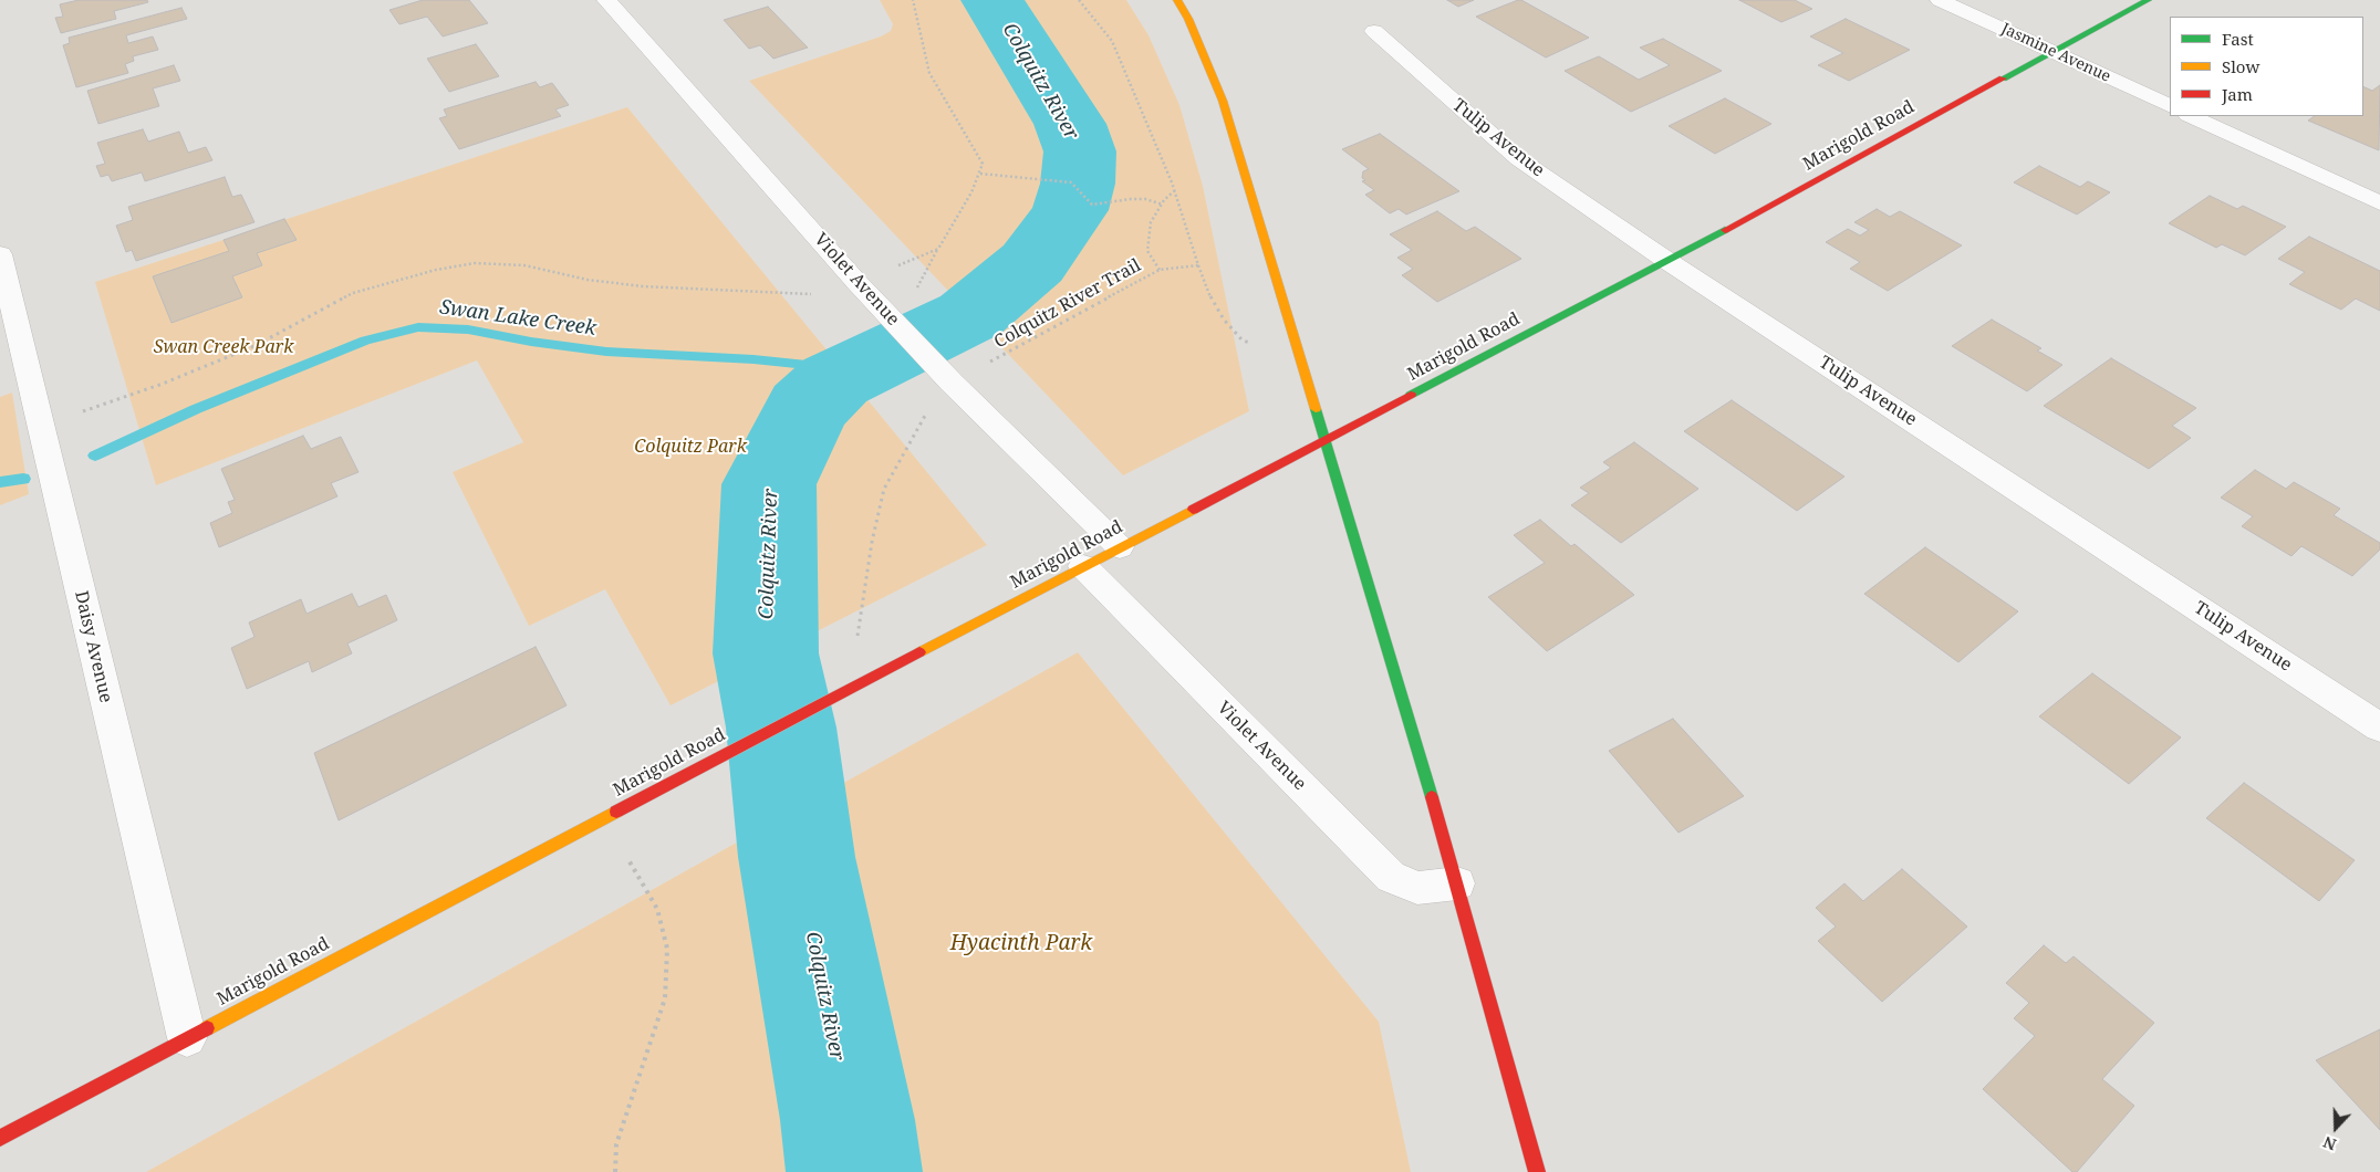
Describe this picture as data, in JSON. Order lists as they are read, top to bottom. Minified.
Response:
{"streets":{"street":["Jasmine Avenue","Marigold Road","Tulip Avenue","Violet Avenue","Daisy Avenue"],"path":["Colquitz River Trail"]},"crossings":[["Jasmine Avenue","Marigold Road"],["Marigold Road","Tulip Avenue"],["Marigold Road","Violet Avenue"],["Marigold Road","Daisy Avenue"],["Violet Avenue","Colquitz River Trail"]],"water":["Colquitz River","Swan Lake Creek"],"parks":["Swan Creek Park","Colquitz Park","Hyacinth Park"],"legend":["Fast","Slow","Jam"],"north":"bottom"}
